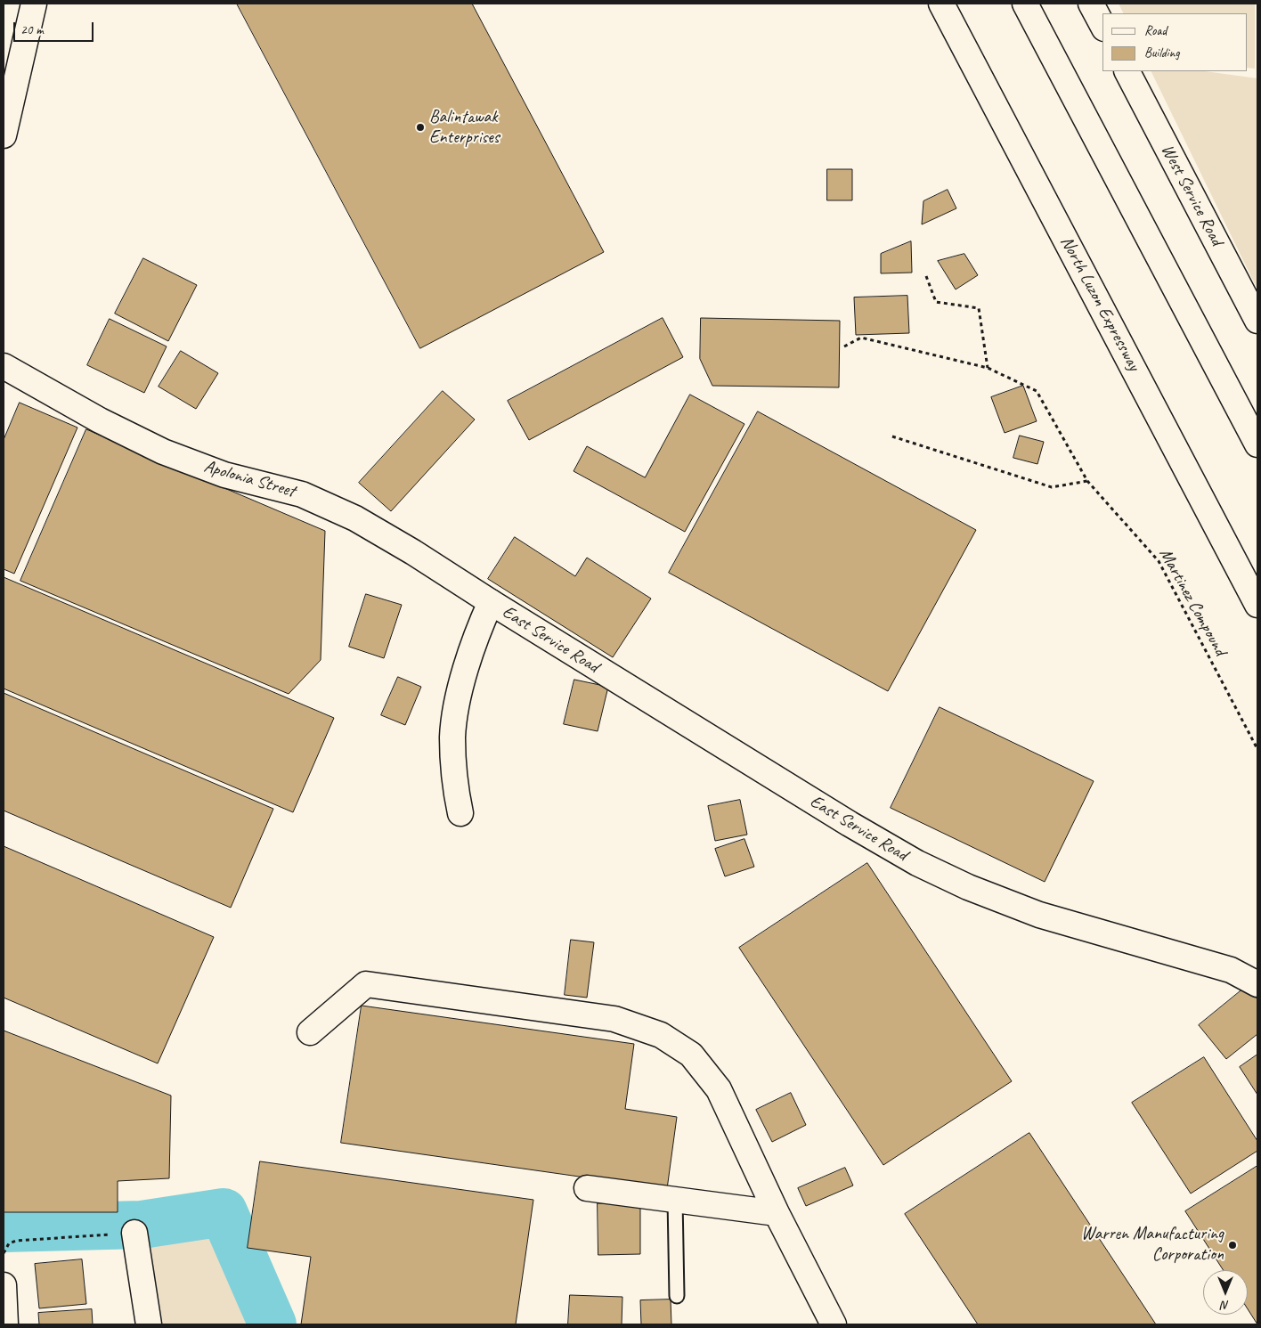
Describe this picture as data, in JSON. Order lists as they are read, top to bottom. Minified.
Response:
{"streets":{"main road":["West Service Road","North Luzon Expressway","Apolonia Street","East Service Road"],"path":["Martinez Compound"]},"crossings":[["Apolonia Street","East Service Road"]],"places":["Balintawak Enterprises","Warren Manufacturing Corporation"],"legend":["Road","Building"],"scale_bar":"20 m","north":"bottom"}
